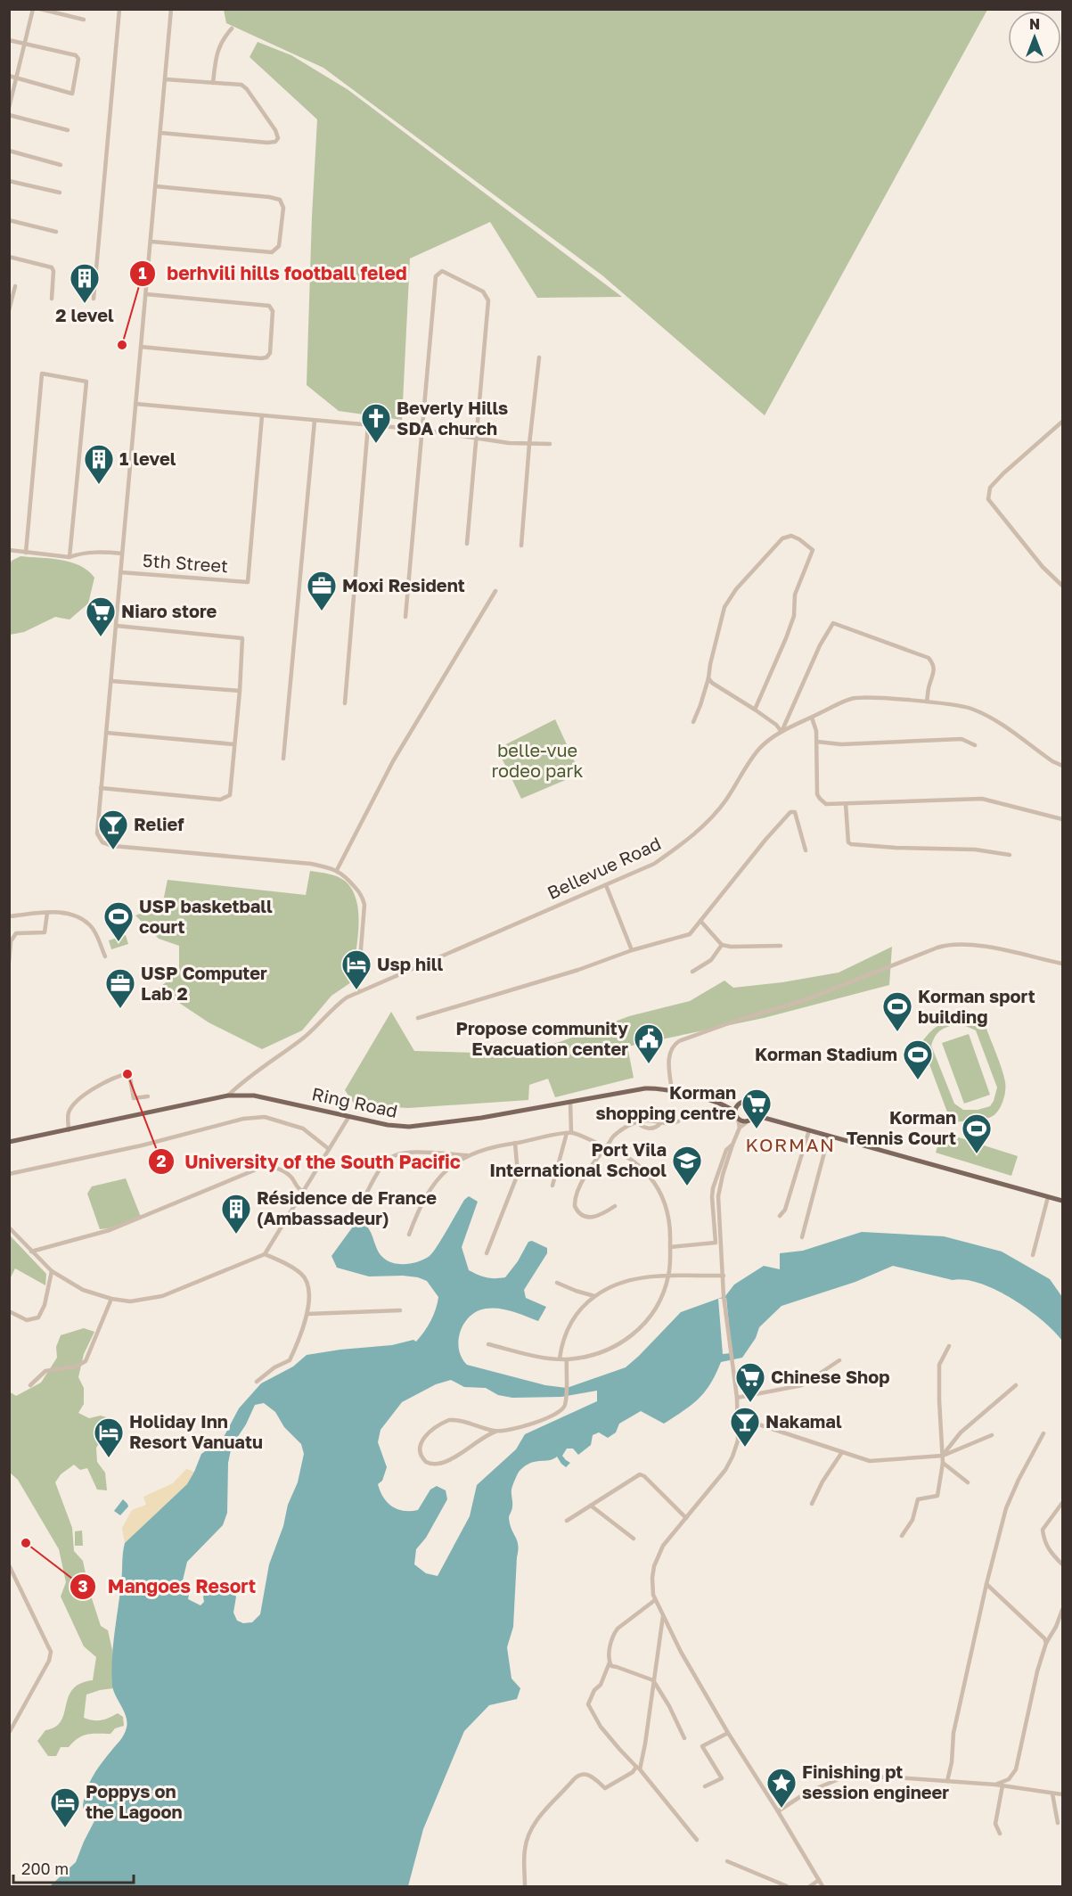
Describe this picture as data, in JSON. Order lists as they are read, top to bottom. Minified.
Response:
{"streets":{"main road":["Ring Road"],"street":["5th Street","Bellevue Road"]},"crossings":[["Bellevue Road","Ring Road"]],"districts":["KORMAN"],"parks":["belle-vue rodeo park"],"places":{"building":["2 level","1 level","Résidence de France (Ambassadeur)"],"other":["berhvili hills football feled","University of the South Pacific","Mangoes Resort"],"church":["Beverly Hills SDA church"],"office":["Moxi Resident","USP Computer Lab 2"],"supermarket":["Niaro store","Korman shopping centre","Chinese Shop"],"bar":["Relief","Nakamal"],"sports":["USP basketball court","Korman sport building","Korman Stadium","Korman Tennis Court"],"hotel":["Usp hill","Holiday Inn Resort Vanuatu","Poppys on the Lagoon"],"public building":["Propose community Evacuation center"],"school or university":["Port Vila International School"],"place":["Finishing pt session engineer"]},"scale_bar":"200 m","north":"top"}
